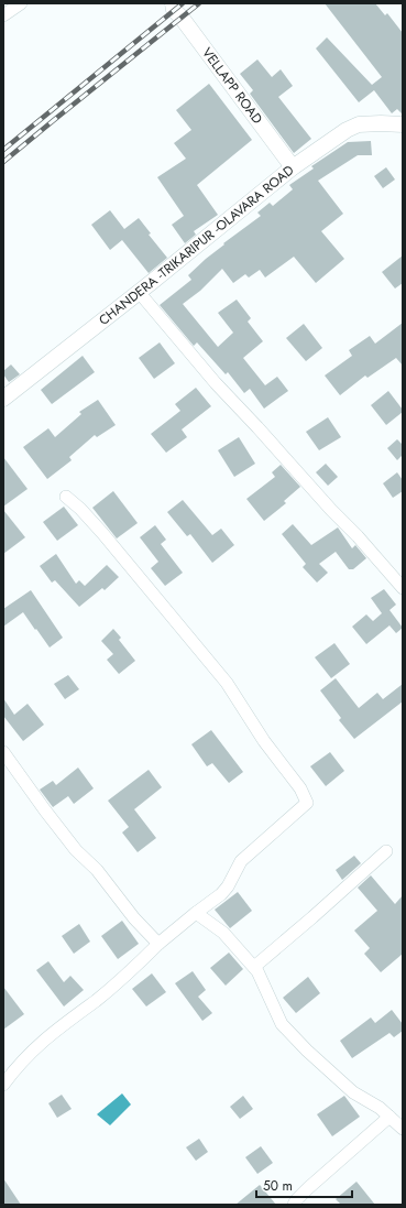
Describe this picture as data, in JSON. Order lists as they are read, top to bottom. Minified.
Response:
{"streets":{"main road":["VELLAPP ROAD","CHANDERA -TRIKARIPUR -OLAVARA ROAD"]},"crossings":[["VELLAPP ROAD","CHANDERA -TRIKARIPUR -OLAVARA ROAD"]],"scale_bar":"50 m"}
